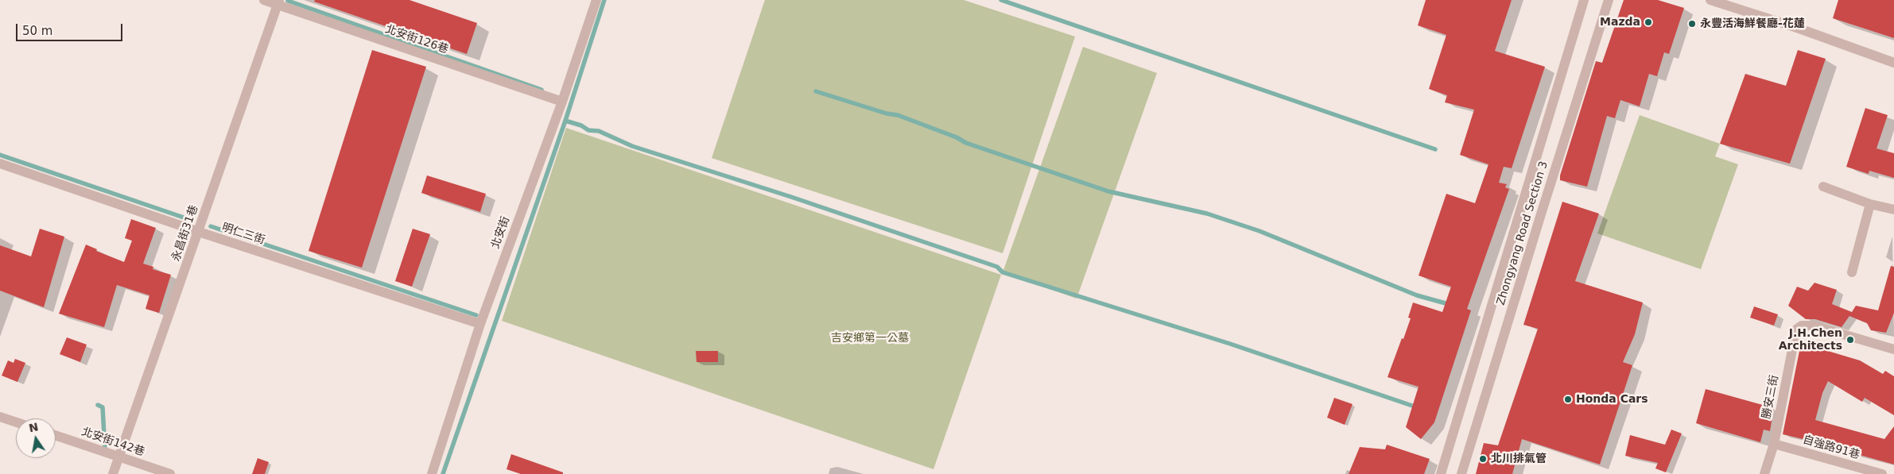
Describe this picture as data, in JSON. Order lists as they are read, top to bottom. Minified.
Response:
{"streets":{"street":["北安街126巷","北安街","永昌街31巷","Zhongyang Road Section 3","明仁三街","勝安三街","北安街142巷","自強路91巷"]},"crossings":[["北安街126巷","北安街"],["北安街126巷","永昌街31巷"],["北安街","明仁三街"],["永昌街31巷","明仁三街"],["永昌街31巷","北安街142巷"],["勝安三街","自強路91巷"]],"parks":["吉安鄉第一公墓"],"places":["Mazda","永豐活海鮮餐廳-花蓮","J.H.Chen Architects","Honda Cars","北川排氣管"],"scale_bar":"50 m","north":"top"}
